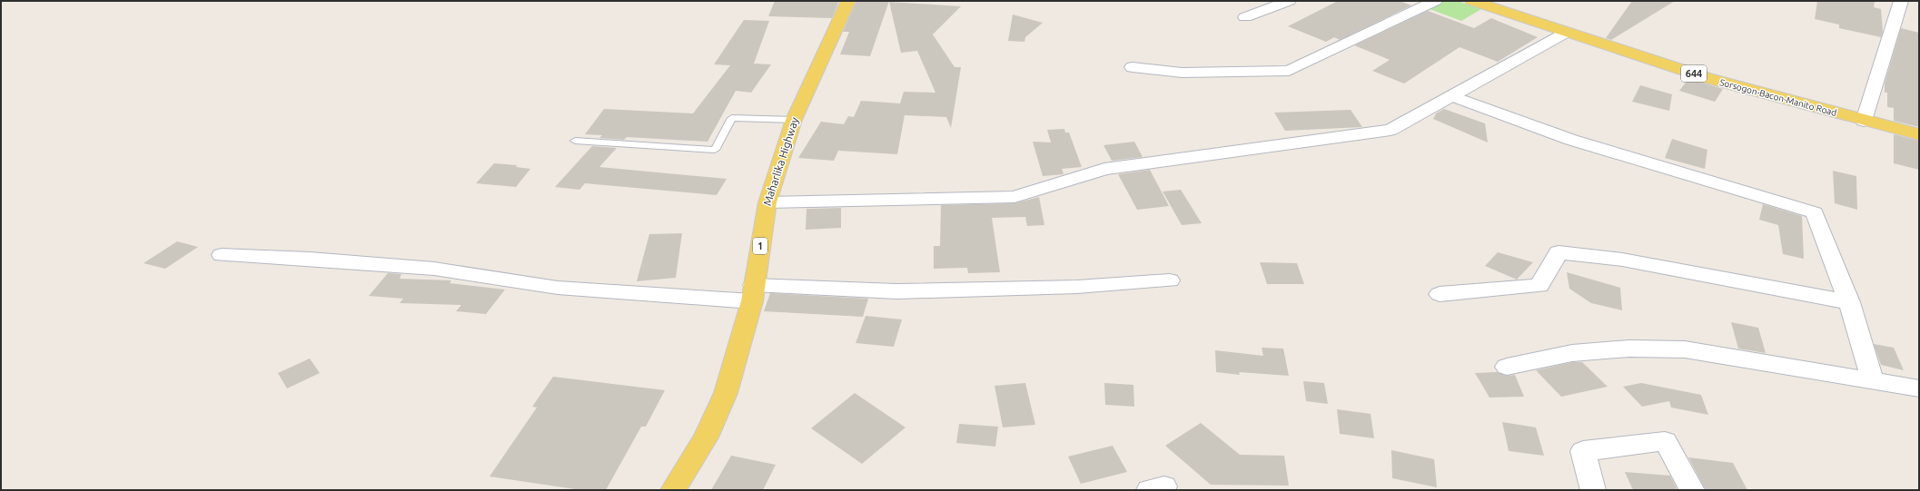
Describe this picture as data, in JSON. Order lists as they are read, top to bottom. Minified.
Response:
{"streets":{"main road":["644","Sorsogon-Bacon-Manito Road","Maharlika Highway","1"]}}
